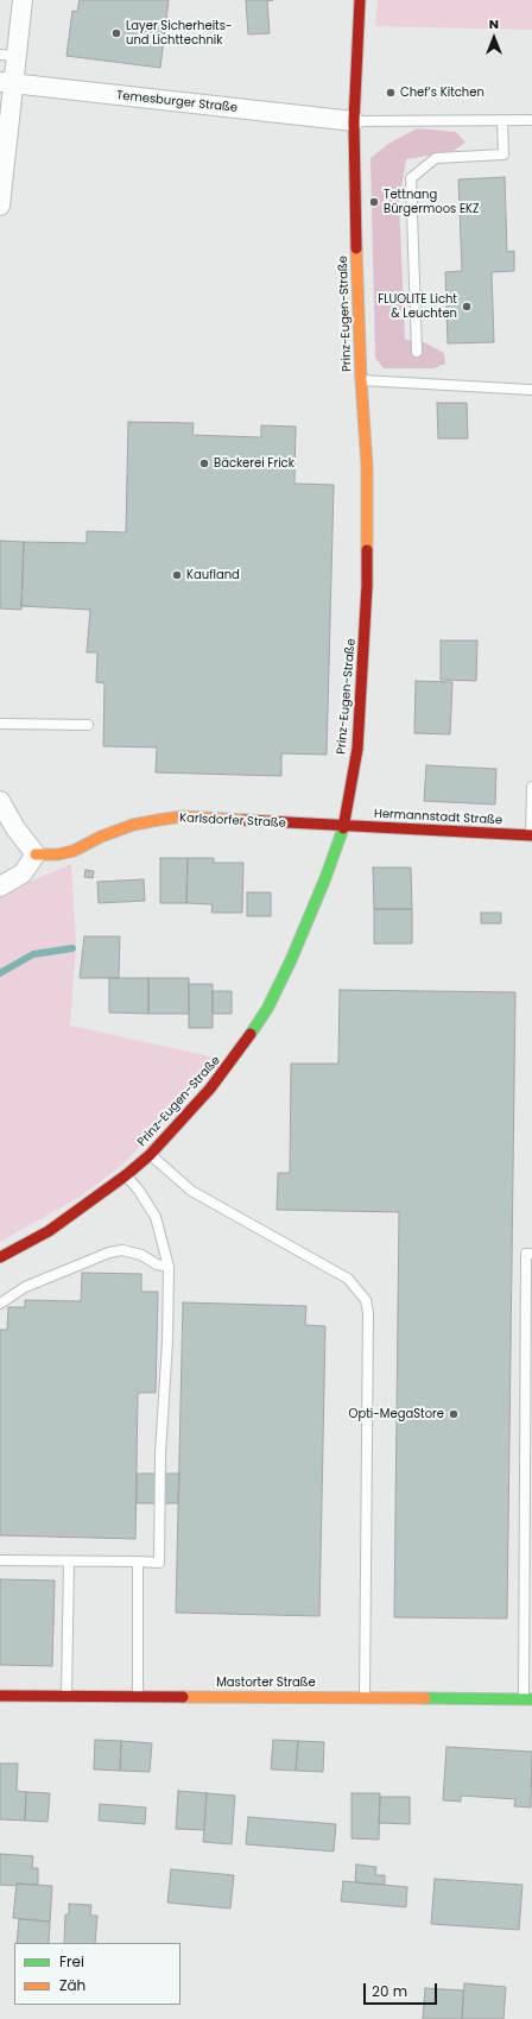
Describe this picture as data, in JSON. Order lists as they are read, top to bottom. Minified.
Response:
{"streets":{"street":["Temesburger Straße","Prinz-Eugen-Straße","Hermannstadt Straße","Karlsdorfer Straße","Mastorter Straße"]},"crossings":[["Temesburger Straße","Prinz-Eugen-Straße"],["Prinz-Eugen-Straße","Hermannstadt Straße"],["Prinz-Eugen-Straße","Karlsdorfer Straße"],["Hermannstadt Straße","Karlsdorfer Straße"]],"places":["Layer Sicherheits- und Lichttechnik","Chef‘s Kitchen","Tettnang Bürgermoos EKZ","FLUOLITE Licht & Leuchten","Bäckerei Frick","Kaufland","Opti-MegaStore"],"legend":["Frei","Zäh"],"scale_bar":"20 m","north":"top"}
